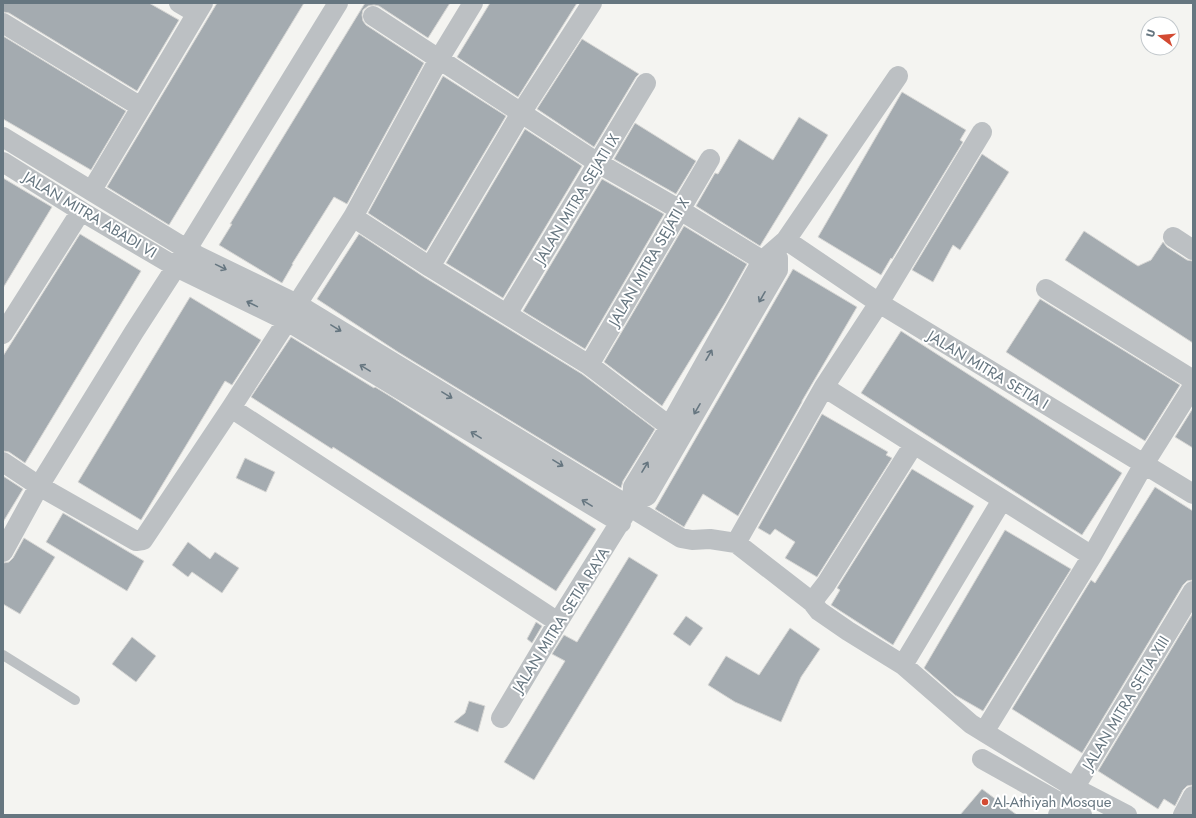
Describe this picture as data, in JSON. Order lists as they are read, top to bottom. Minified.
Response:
{"streets":{"street":["JALAN MITRA SEJATI IX","JALAN MITRA ABADI VI","JALAN MITRA SEJATI X","JALAN MITRA SETIA I","JALAN MITRA SETIA RAYA","JALAN MITRA SETIA XIII"]},"places":["Al-Athiyah Mosque"],"north":"left"}
